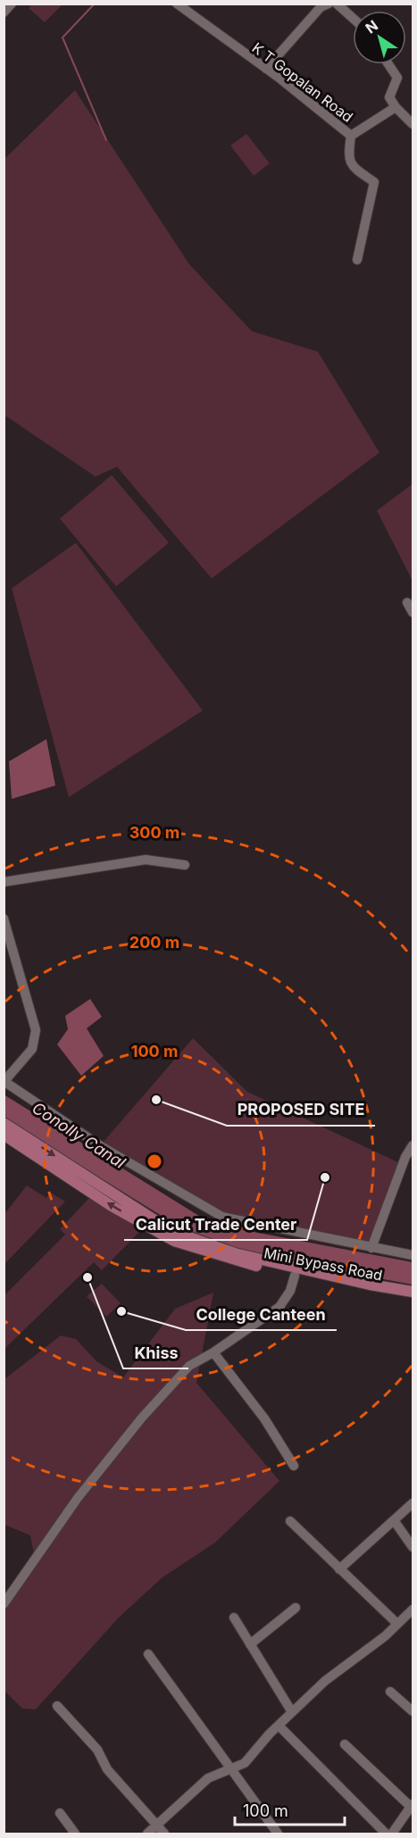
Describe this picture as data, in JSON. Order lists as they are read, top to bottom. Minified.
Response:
{"streets":{"main road":["Mini Bypass Road"],"street":["K T Gopalan Road"]},"water":["Conolly Canal"],"places":["PROPOSED SITE","Calicut Trade Center","Khiss","College Canteen"],"scale_bar":"100 m","north":"top left","rings":["300 m","200 m","100 m"]}
